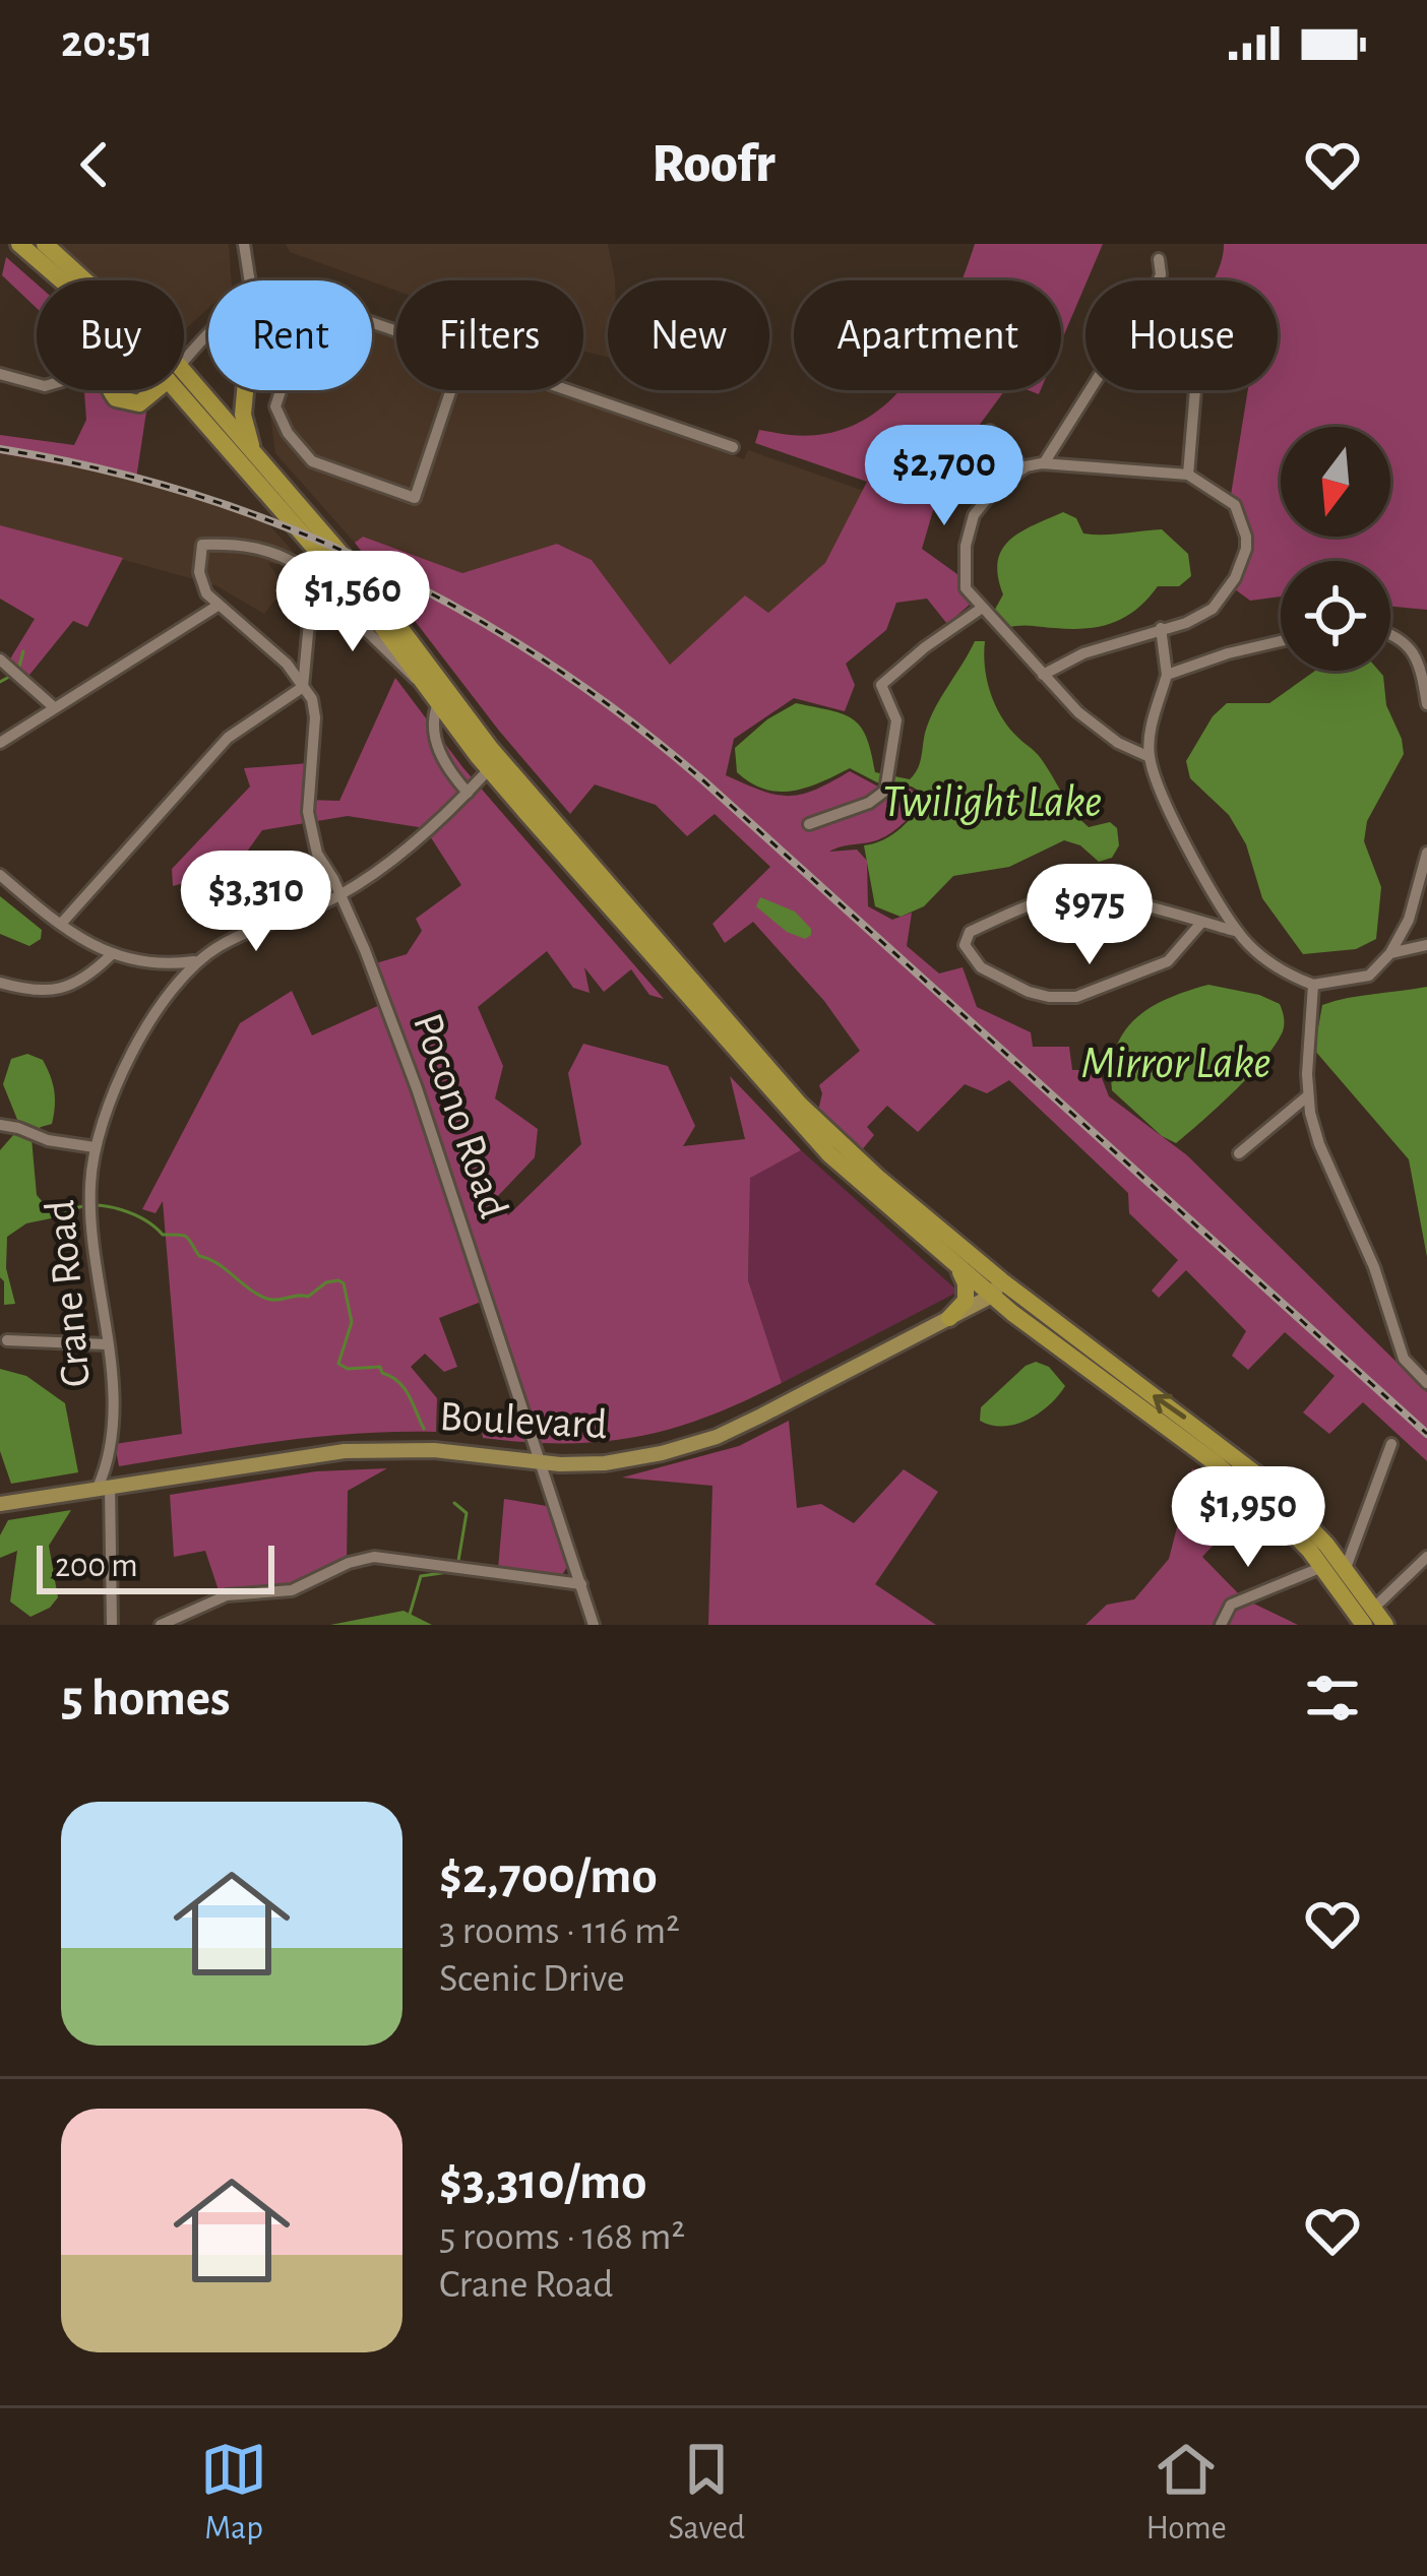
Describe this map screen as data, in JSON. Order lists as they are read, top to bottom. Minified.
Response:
{"streets":{"main road":["Boulevard"],"street":["Pocono Road","Crane Road"]},"crossings":[["Pocono Road","Crane Road"],["Pocono Road","Boulevard"],["Crane Road","Boulevard"]],"water":["Twilight Lake","Mirror Lake"],"scale_bar":"200 m","north":"bottom","page":{"status":"20:51","header":"Roofr","chip":["Buy","Rent","Filters","New","Apartment","House"],"price":["$2,700","$1,560","$3,310","$975","$1,950"],"scale":"200 m","heading":"5 homes","list":[{"name":"$2,700/mo","note":"3 rooms · 116 m² · Scenic Drive"},{"name":"$3,310/mo","note":"5 rooms · 168 m² · Crane Road"}],"tabs":["Map","Saved","Home"]}}
